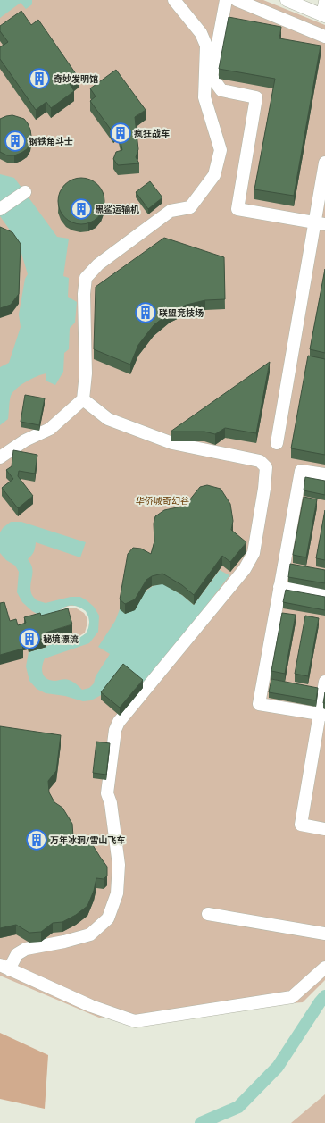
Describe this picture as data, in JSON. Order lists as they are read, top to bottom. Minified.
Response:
{"parks":["华侨城奇幻谷"],"places":{"building":["奇妙发明馆","疯狂战车","钢铁角斗士","黑鲨运输机","联盟竞技场","秘境漂流","万年冰洞/雪山飞车"]}}
